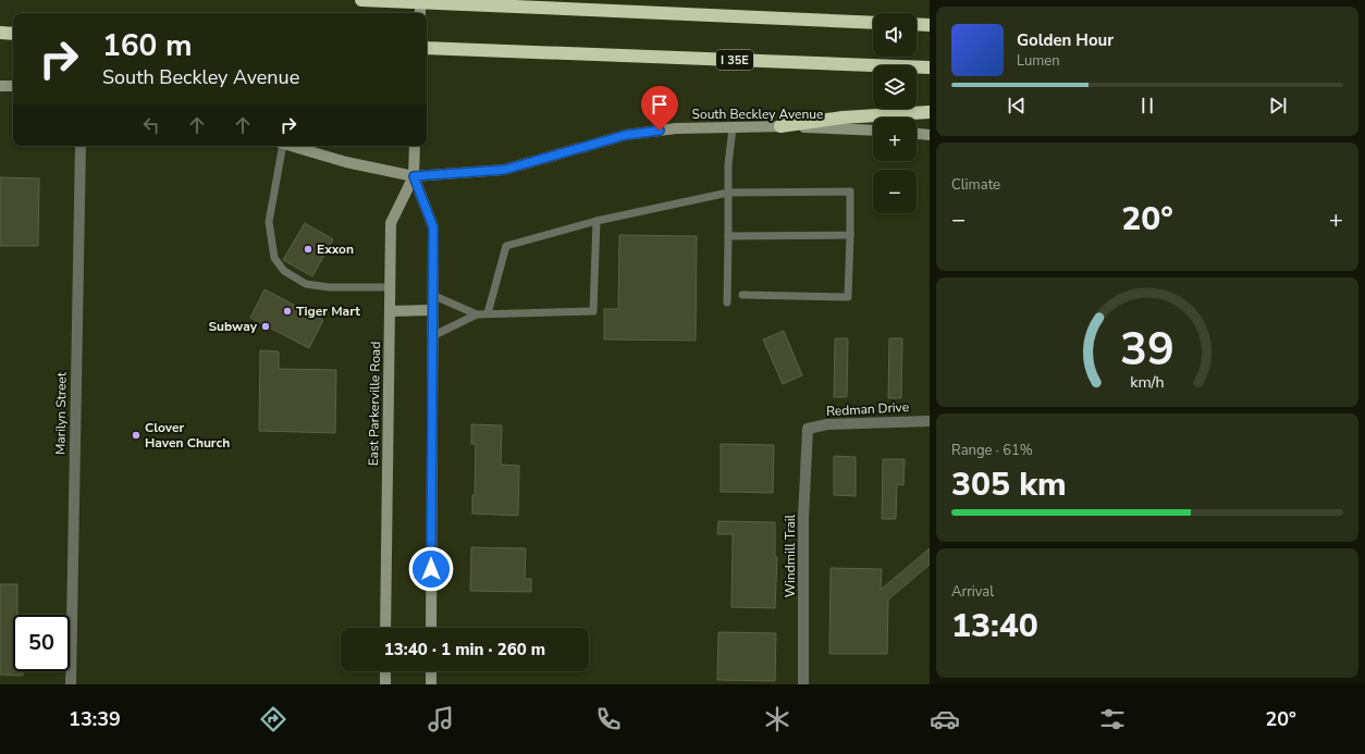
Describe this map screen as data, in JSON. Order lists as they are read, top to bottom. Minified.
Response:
{"streets":{"highway":["I 35E"],"main road":["South Beckley Avenue","East Parkerville Road"],"street":["Redman Drive","Marilyn Street","Windmill Trail"]},"crossings":[["South Beckley Avenue","East Parkerville Road"],["Redman Drive","Windmill Trail"]],"places":["Exxon","Tiger Mart","Subway","Clover Haven Church"],"page":{"map_buttons":["+","−"],"turn":["160 m","South Beckley Avenue"],"song":["Golden Hour","Lumen"],"tile":["Climate",["Range · 61%","305 km"],["Arrival","13:40"]],"heat":["−","20°","+"],"limit":"50","trip":"13:40 · 1 min · 260 m","tabs":["13:39","20°"],"gauge":["39","km/h"]}}
